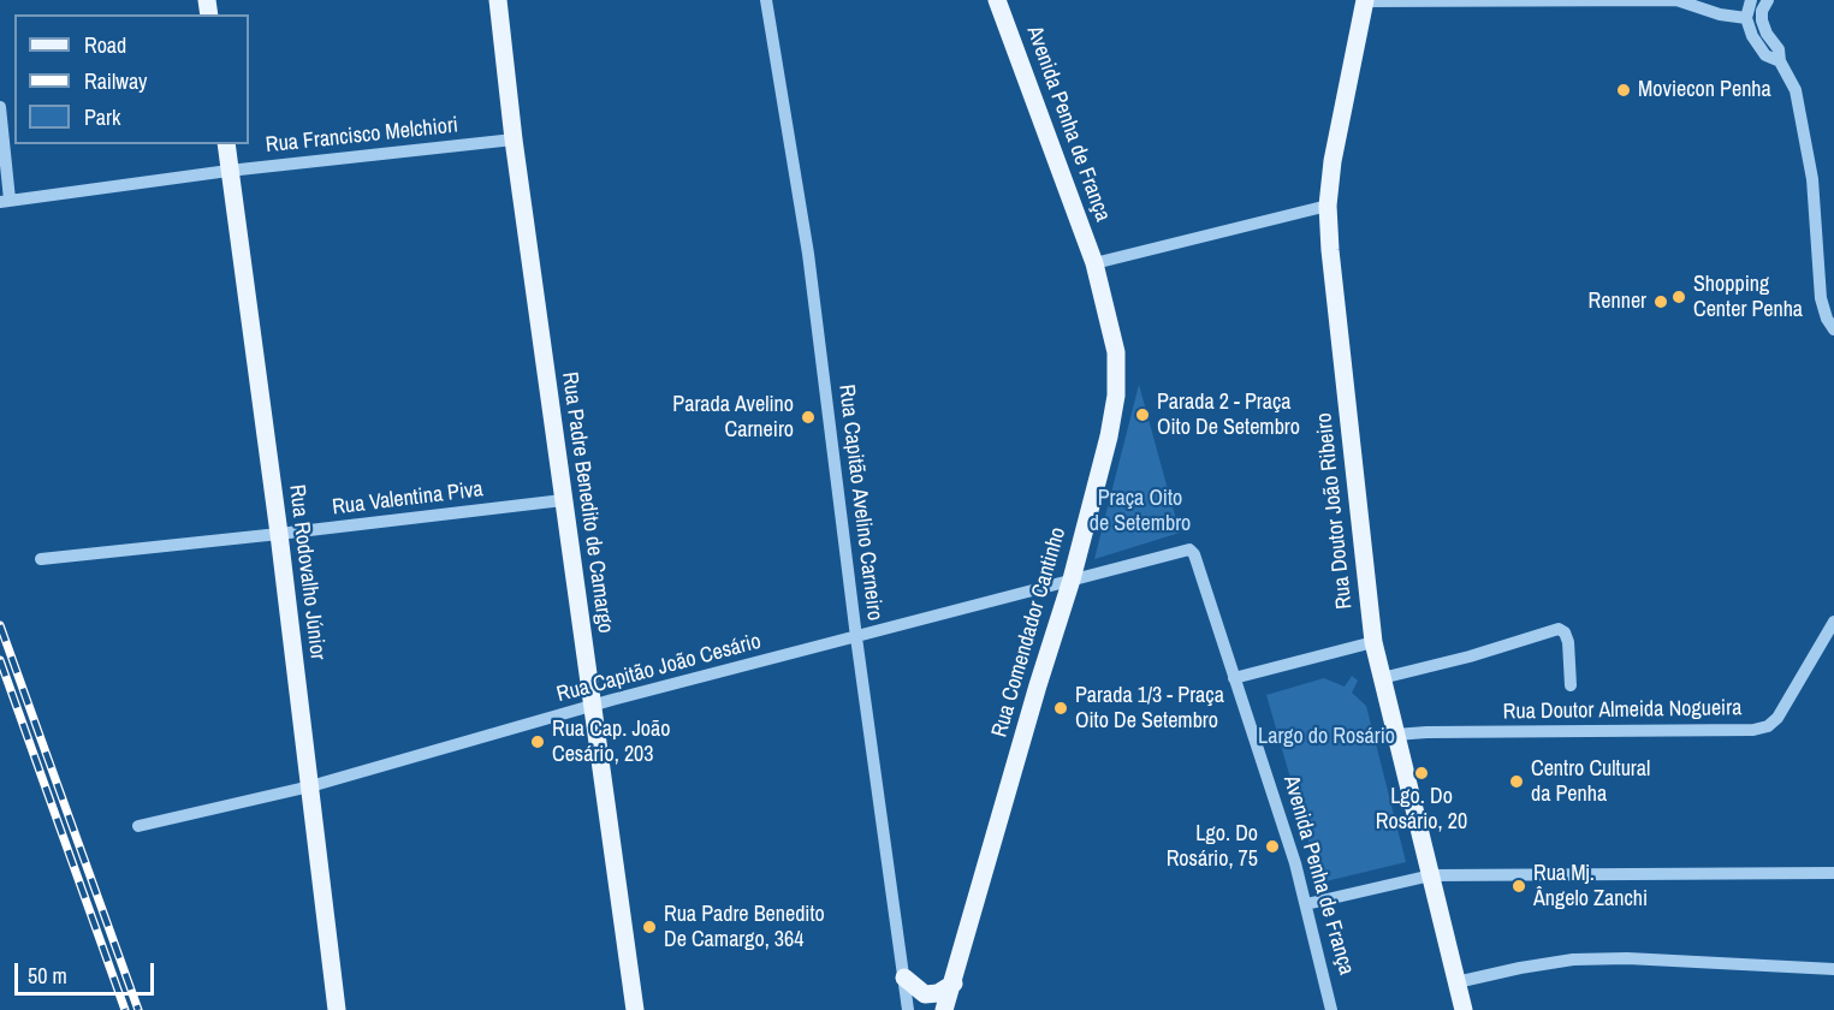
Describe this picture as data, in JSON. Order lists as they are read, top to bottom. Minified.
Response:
{"streets":{"main road":["Avenida Penha de França","Rua Padre Benedito de Camargo","Rua Doutor João Ribeiro","Rua Rodovalho Júnior","Rua Comendador Cantinho"],"street":["Rua Francisco Melchiori","Rua Valentina Piva","Rua Capitão Avelino Carneiro","Rua Capitão João Cesário","Rua Doutor Almeida Nogueira"]},"crossings":[["Avenida Penha de França","Rua Comendador Cantinho"],["Avenida Penha de França","Rua Capitão João Cesário"],["Rua Francisco Melchiori","Rua Padre Benedito de Camargo"],["Rua Francisco Melchiori","Rua Rodovalho Júnior"],["Rua Valentina Piva","Rua Padre Benedito de Camargo"],["Rua Valentina Piva","Rua Rodovalho Júnior"],["Rua Padre Benedito de Camargo","Rua Capitão João Cesário"],["Rua Capitão Avelino Carneiro","Rua Capitão João Cesário"],["Rua Doutor João Ribeiro","Rua Doutor Almeida Nogueira"],["Rua Rodovalho Júnior","Rua Capitão João Cesário"],["Rua Comendador Cantinho","Rua Capitão João Cesário"]],"parks":["Praça Oito de Setembro","Largo do Rosário"],"places":["Moviecon Penha","Shopping Center Penha","Renner","Parada 2 - Praça Oito De Setembro","Parada Avelino Carneiro","Parada 1/3 - Praça Oito De Setembro","Rua Cap. João Cesário, 203","Lgo. Do Rosário, 20","Centro Cultural da Penha","Lgo. Do Rosário, 75","Rua Mj. Ângelo Zanchi","Rua Padre Benedito De Camargo, 364"],"legend":["Road","Railway","Park"],"scale_bar":"50 m"}
